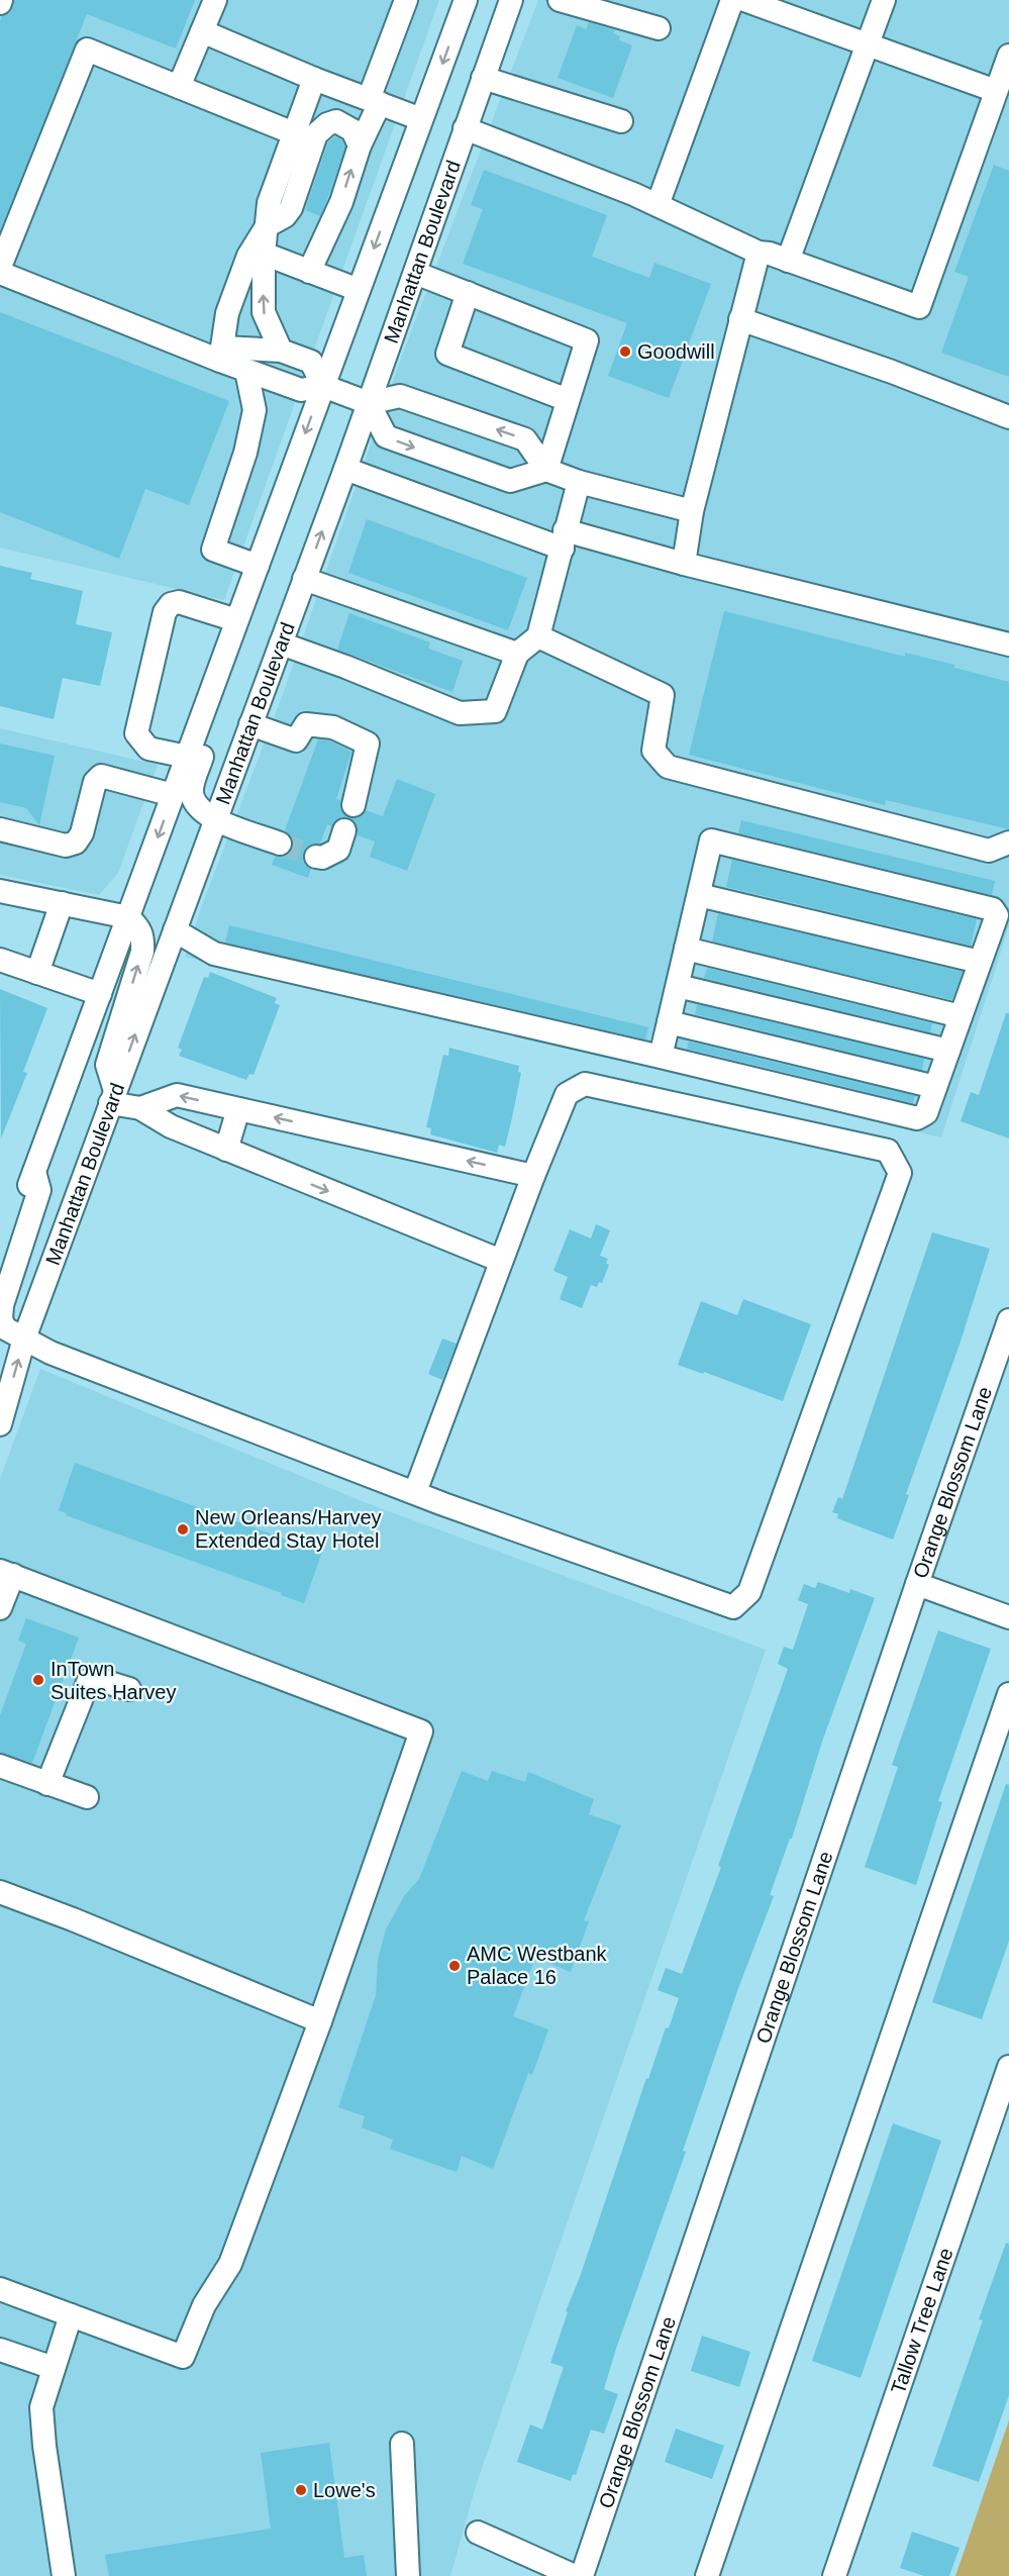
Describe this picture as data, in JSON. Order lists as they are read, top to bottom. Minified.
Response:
{"streets":{"street":["Manhattan Boulevard","Orange Blossom Lane","Tallow Tree Lane"]},"places":["Goodwill","New Orleans/Harvey Extended Stay Hotel","InTown Suites Harvey","AMC Westbank Palace 16","Lowe's"]}
